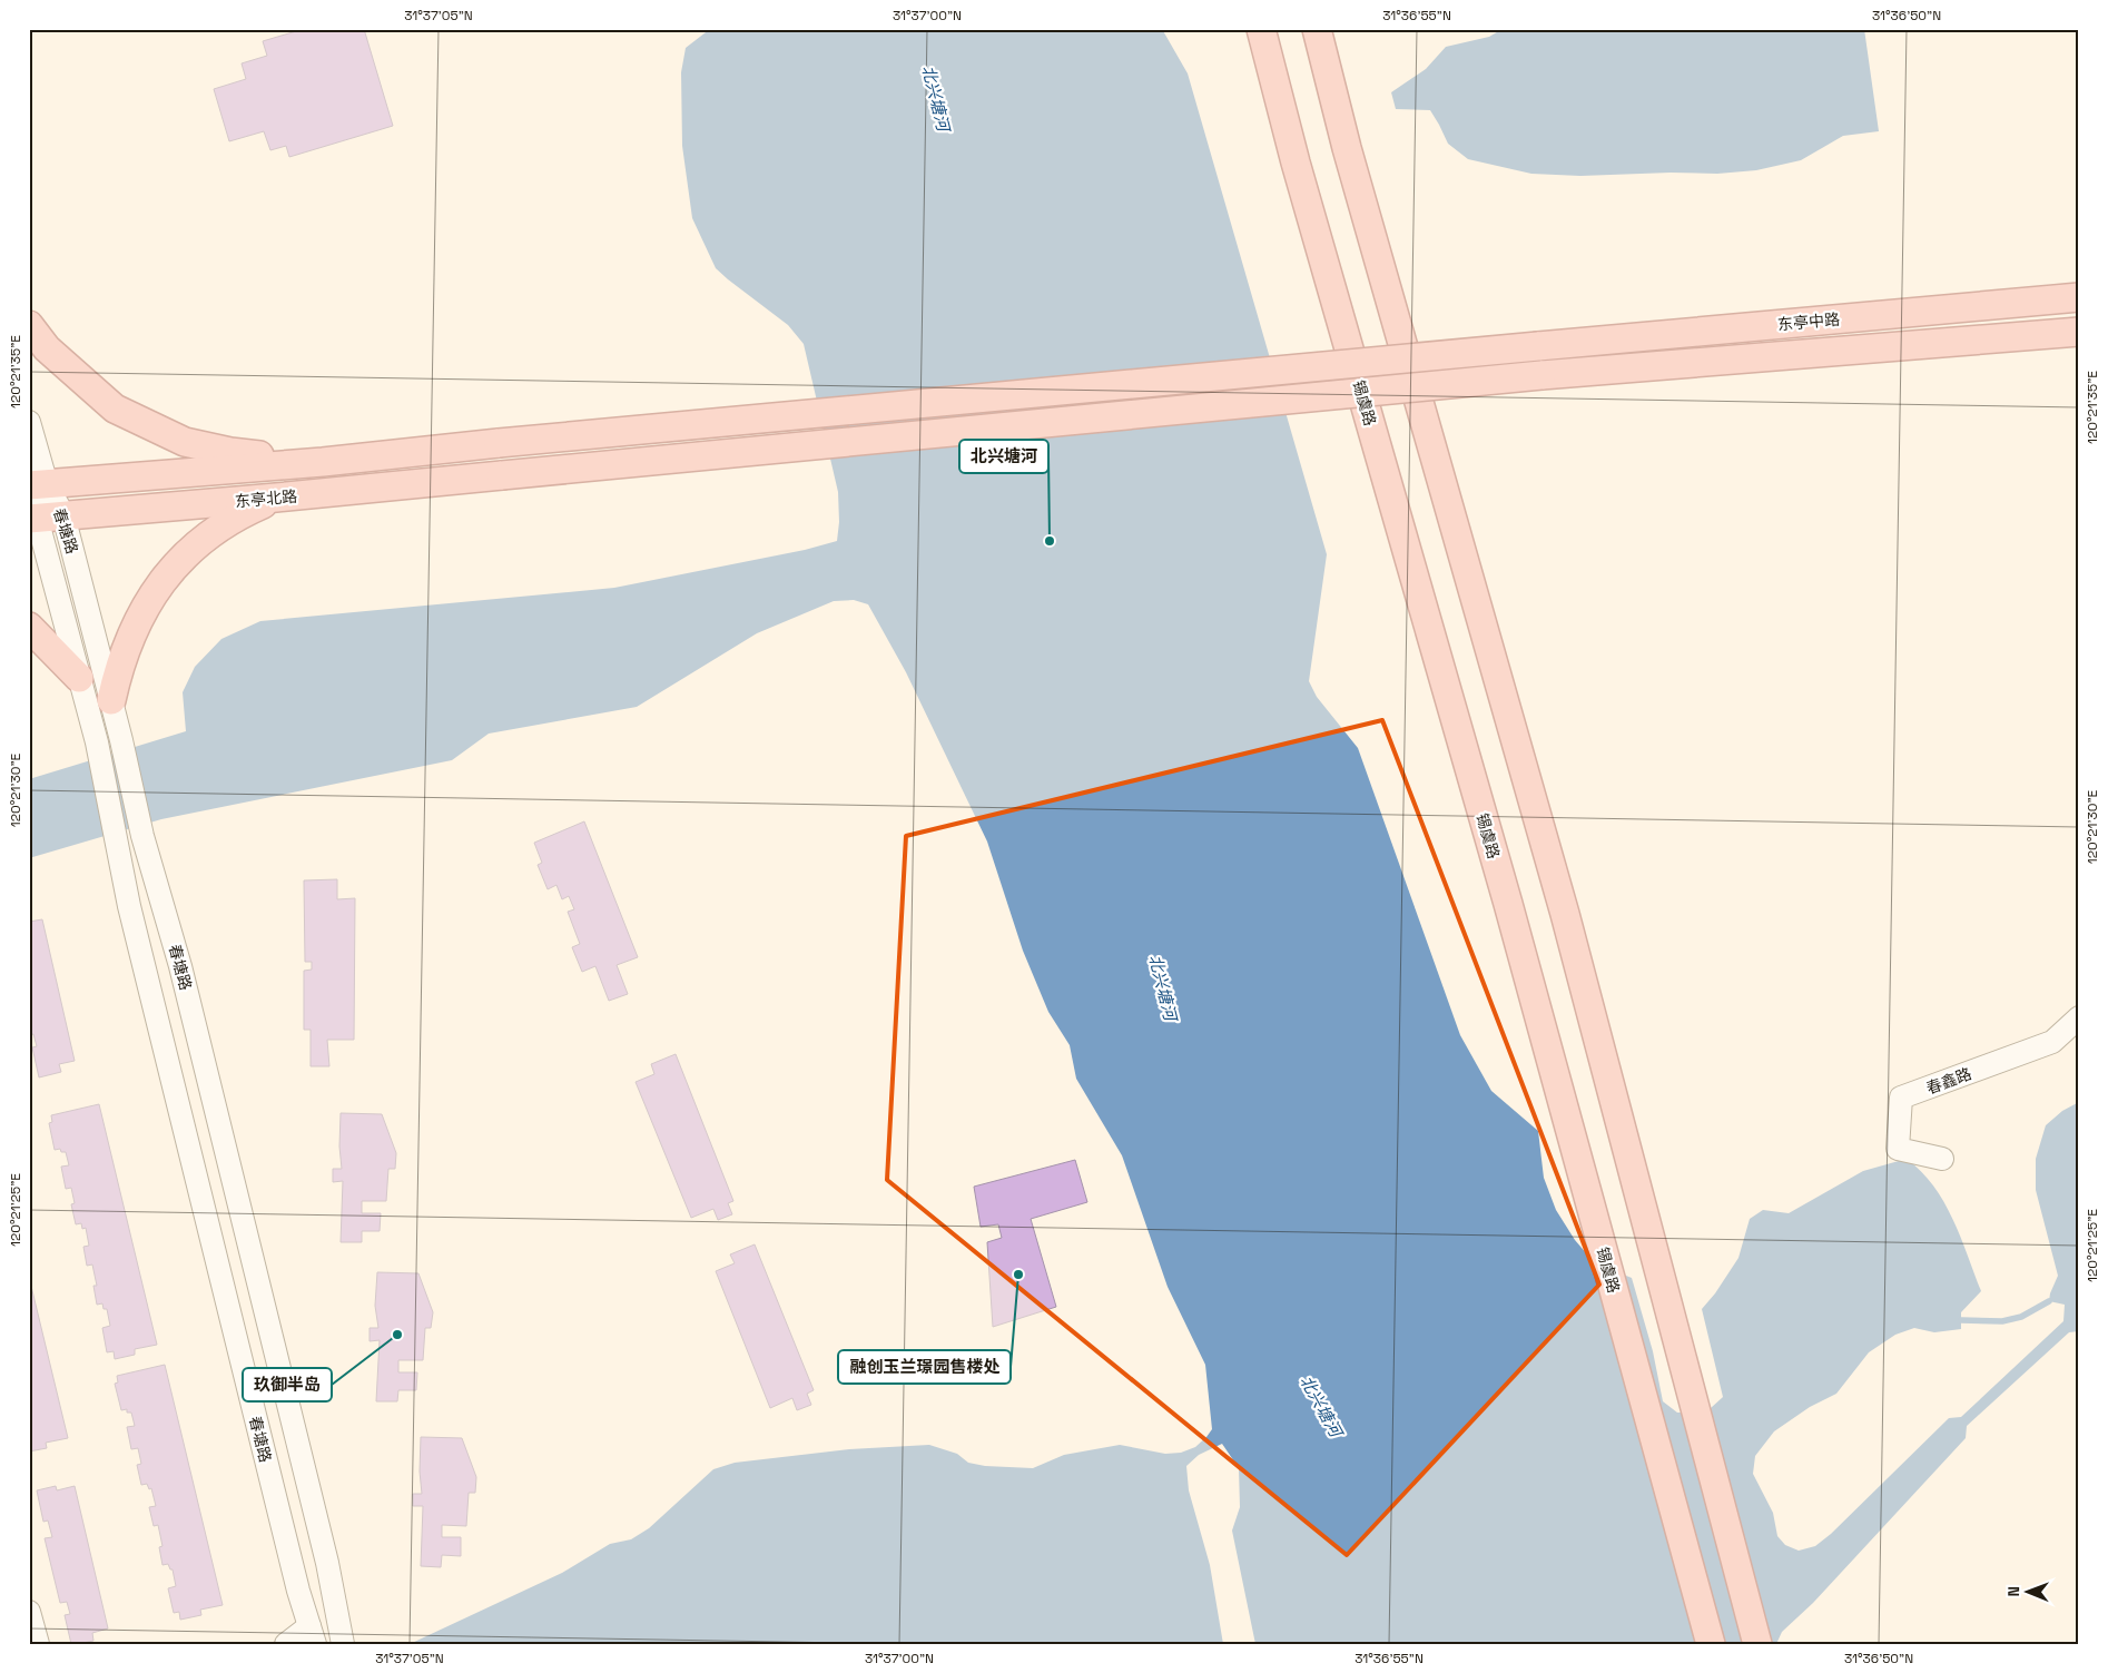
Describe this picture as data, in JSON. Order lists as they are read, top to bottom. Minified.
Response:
{"streets":{"main road":["东亭中路","锡虞路","东亭北路"],"street":["春塘路","春鑫路"]},"crossings":[["东亭中路","东亭北路"],["东亭北路","春塘路"]],"water":["北兴塘河"],"places":["北兴塘河","融创玉兰璟园售楼处","玖御半岛"],"north":"left","coordinates":["31°37'05\"N","31°37'00\"N","31°36'55\"N","31°36'50\"N","120°21'35\"E","120°21'30\"E","120°21'25\"E"]}
